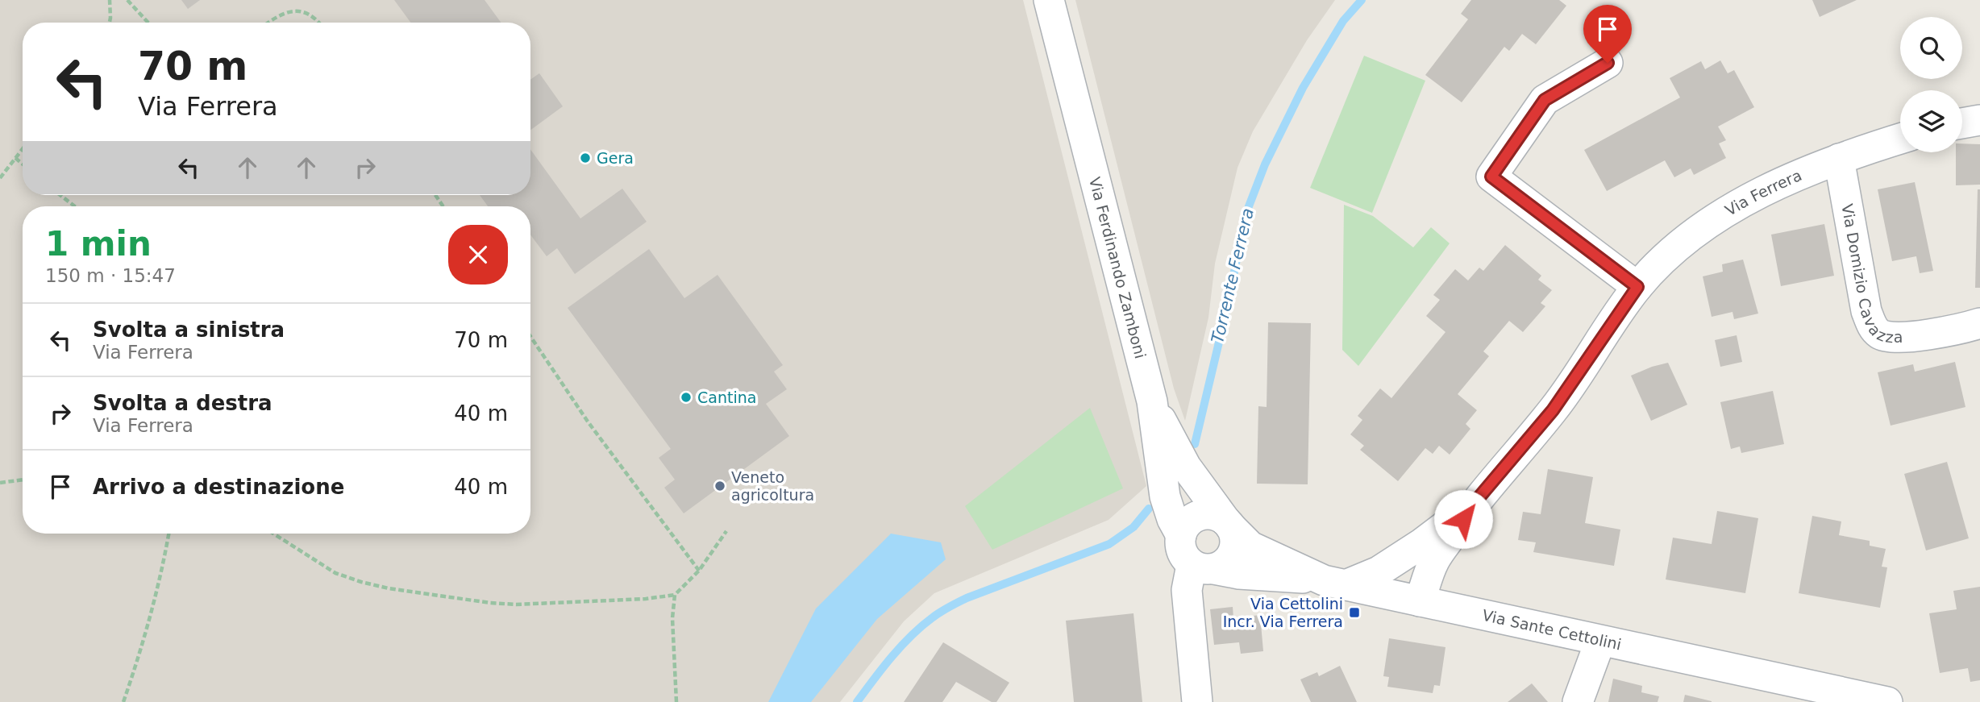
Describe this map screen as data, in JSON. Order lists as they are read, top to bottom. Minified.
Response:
{"streets":{"street":["Via Ferrera","Via Domizio Cavazza","Via Ferdinando Zamboni","Via Sante Cettolini"]},"crossings":[["Via Ferrera","Via Domizio Cavazza"],["Via Ferrera","Via Sante Cettolini"],["Via Ferdinando Zamboni","Via Sante Cettolini"]],"water":["Torrente Ferrera"],"places":{"other":["Gera","Cantina","Veneto agricoltura"],"transit":["Via Cettolini Incr. Via Ferrera"]},"page":{"turn":["70 m","Via Ferrera"],"heading":["1 min","150 m · 15:47"],"list":[{"name":"Svolta a sinistra","note":"Via Ferrera","value":"70 m"},{"name":"Svolta a destra","note":"Via Ferrera","value":"40 m"},{"name":"Arrivo a destinazione","value":"40 m"}]}}
